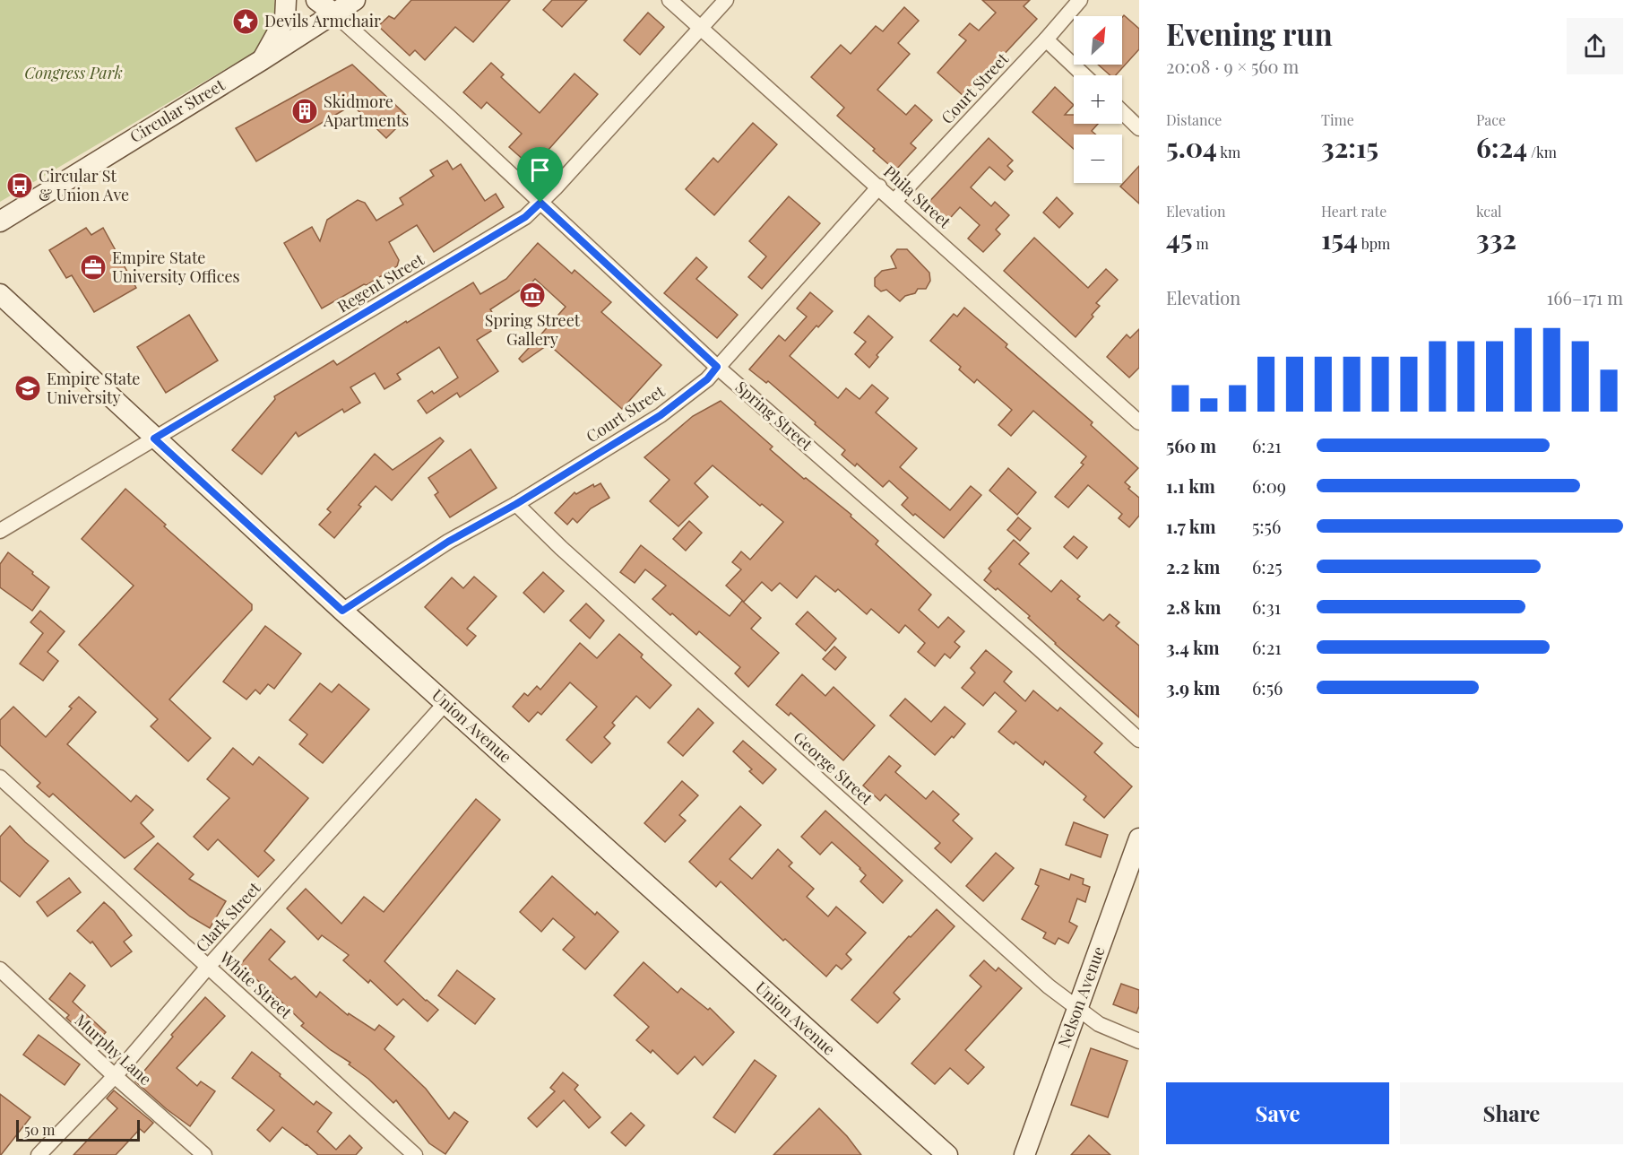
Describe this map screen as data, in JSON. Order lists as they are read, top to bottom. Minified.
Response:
{"streets":{"main road":["Circular Street","Spring Street","Union Avenue","Nelson Avenue"],"street":["Court Street","Phila Street","Regent Street","George Street","Clark Street","White Street","Murphy Lane"]},"crossings":[["Court Street","Phila Street"],["Court Street","Spring Street"],["Court Street","Union Avenue"],["Court Street","George Street"],["Circular Street","Spring Street"],["Phila Street","Regent Street"],["Regent Street","Spring Street"],["Regent Street","Union Avenue"],["Union Avenue","Clark Street"],["George Street","Nelson Avenue"],["Clark Street","White Street"],["Clark Street","Murphy Lane"]],"parks":["Congress Park"],"places":{"place":["Devils Armchair"],"building":["Skidmore Apartments"],"bus stop":["Circular St & Union Ave"],"office":["Empire State University Offices"],"museum":["Spring Street Gallery"],"school or university":["Empire State University"]},"scale_bar":"50 m","north":"top right","page":{"heading":["Evening run","20:08 · 9 × 560 m"],"map_buttons":["+","−"],"stats":[["Distance","5.04 km"],["Time","32:15"],["Pace","6:24 /km"],["Elevation","45 m"],["Heart rate","154 bpm"],["kcal","332"]],"chart":["Elevation","166–171 m"],"list":[{"name":"560 m","note":"6:21"},{"name":"1.1 km","note":"6:09"},{"name":"1.7 km","note":"5:56"},{"name":"2.2 km","note":"6:25"},{"name":"2.8 km","note":"6:31"},{"name":"3.4 km","note":"6:21"},{"name":"3.9 km","note":"6:56"}],"buttons":["Save","Share"],"scale":"50 m"}}
